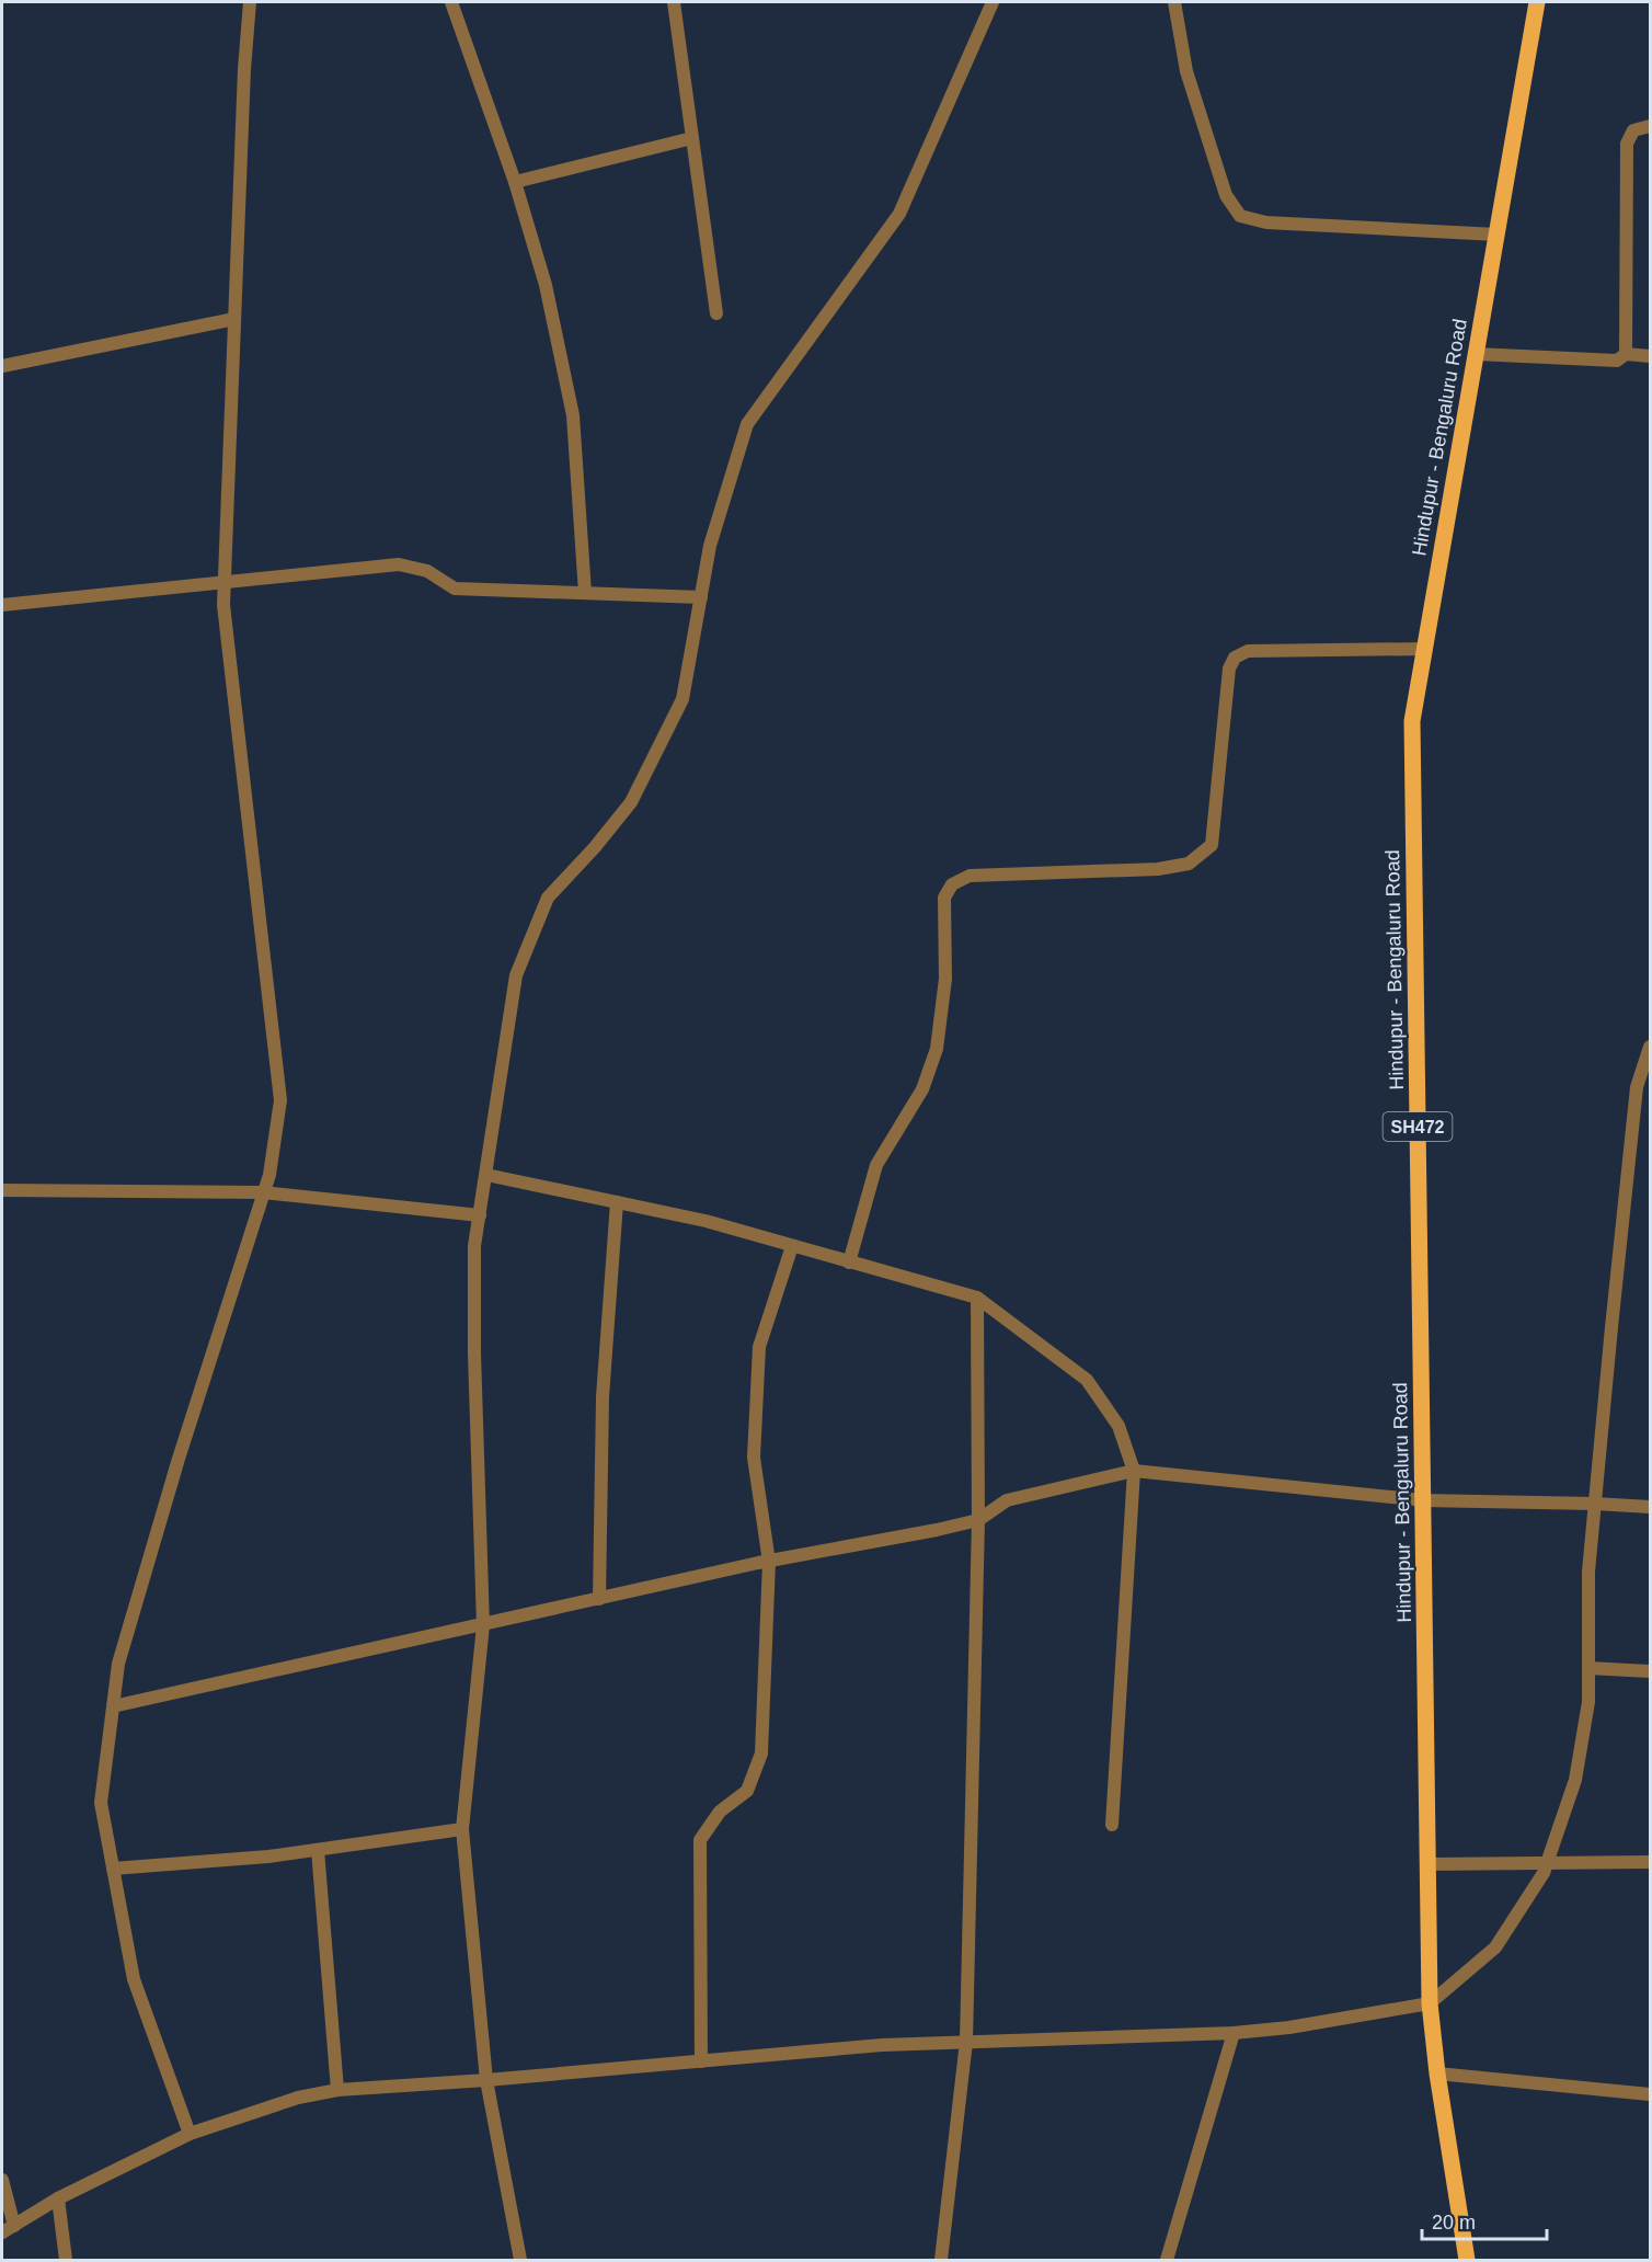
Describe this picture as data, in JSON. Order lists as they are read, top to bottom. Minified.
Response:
{"streets":{"main road":["Hindupur - Bengaluru Road","SH472"]},"scale_bar":"20 m"}
